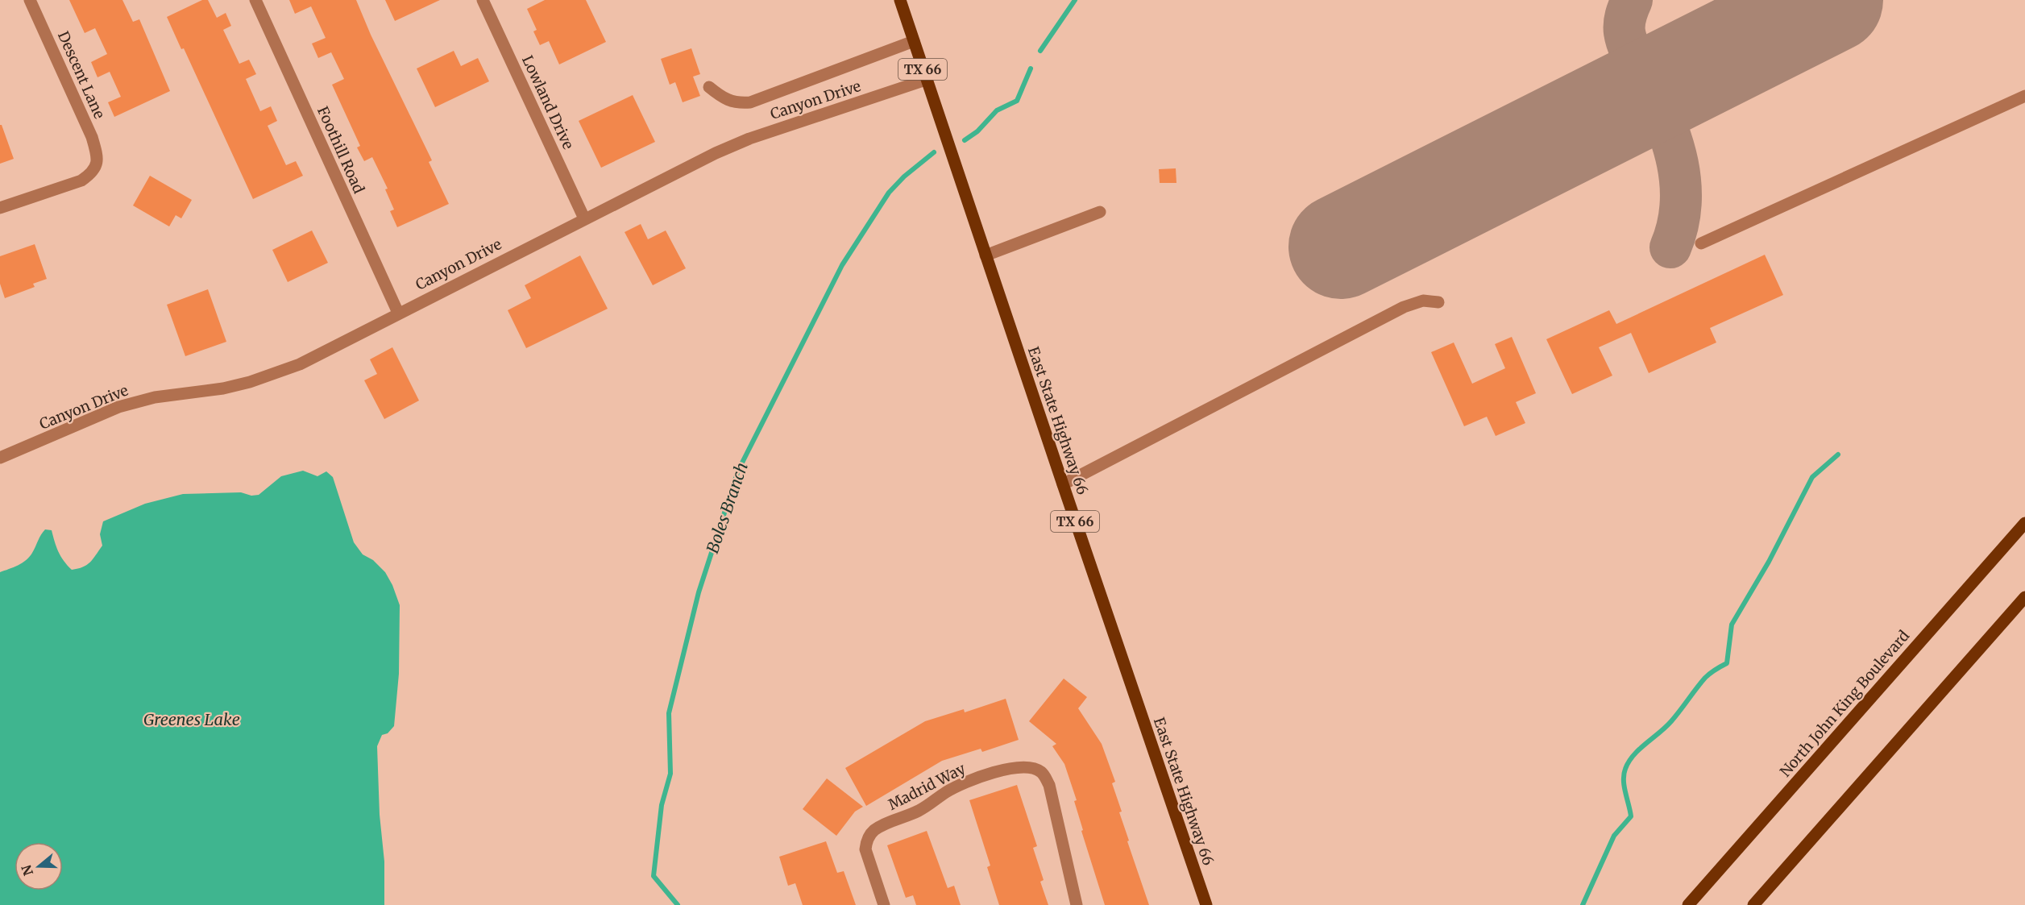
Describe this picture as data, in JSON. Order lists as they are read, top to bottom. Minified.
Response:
{"streets":{"main road":["TX 66","East State Highway 66","North John King Boulevard"],"street":["Descent Lane","Canyon Drive","Lowland Drive","Foothill Road","Madrid Way"]},"crossings":[["Canyon Drive","Lowland Drive"],["Canyon Drive","Foothill Road"],["Canyon Drive","East State Highway 66"]],"water":["Boles Branch","Greenes Lake"],"north":"left"}
